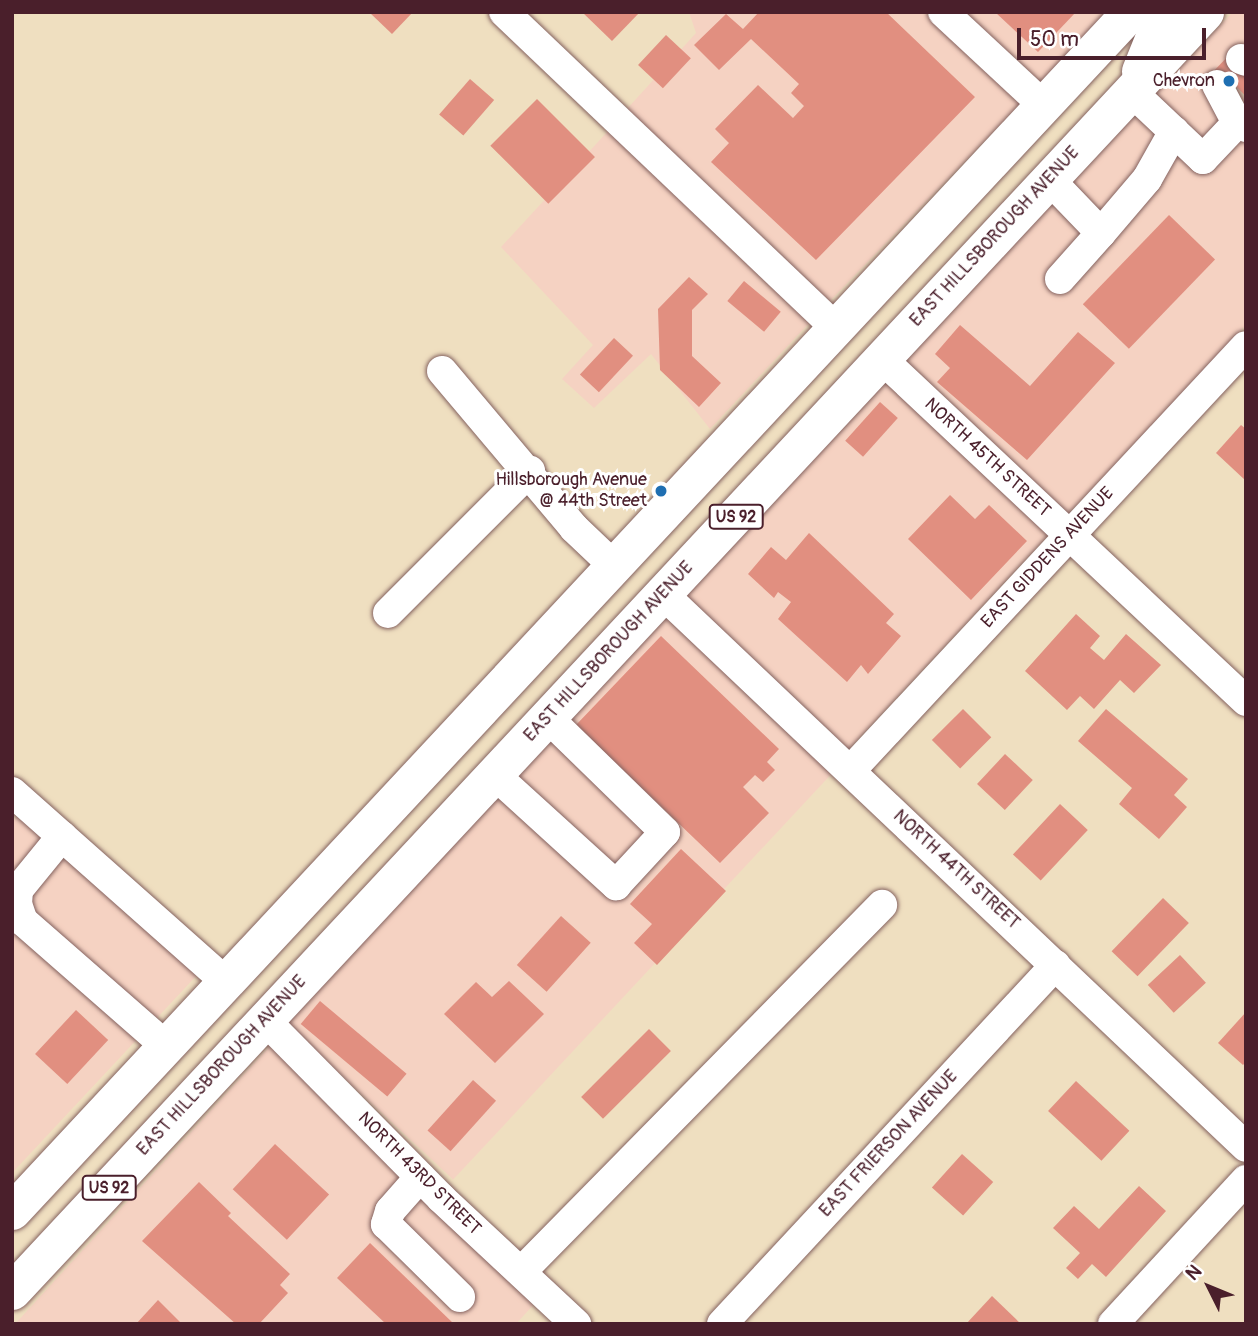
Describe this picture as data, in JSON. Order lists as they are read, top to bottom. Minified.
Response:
{"streets":{"main road":["EAST HILLSBOROUGH AVENUE","US 92"],"street":["NORTH 45TH STREET","EAST GIDDENS AVENUE","NORTH 44TH STREET","EAST FRIERSON AVENUE","NORTH 43RD STREET"]},"crossings":[["EAST HILLSBOROUGH AVENUE","NORTH 45TH STREET"],["EAST HILLSBOROUGH AVENUE","NORTH 44TH STREET"],["EAST HILLSBOROUGH AVENUE","NORTH 43RD STREET"],["NORTH 45TH STREET","EAST GIDDENS AVENUE"],["EAST GIDDENS AVENUE","NORTH 44TH STREET"],["NORTH 44TH STREET","EAST FRIERSON AVENUE"]],"places":["Chevron","Hillsborough Avenue @ 44th Street"],"scale_bar":"50 m","north":"top left"}
